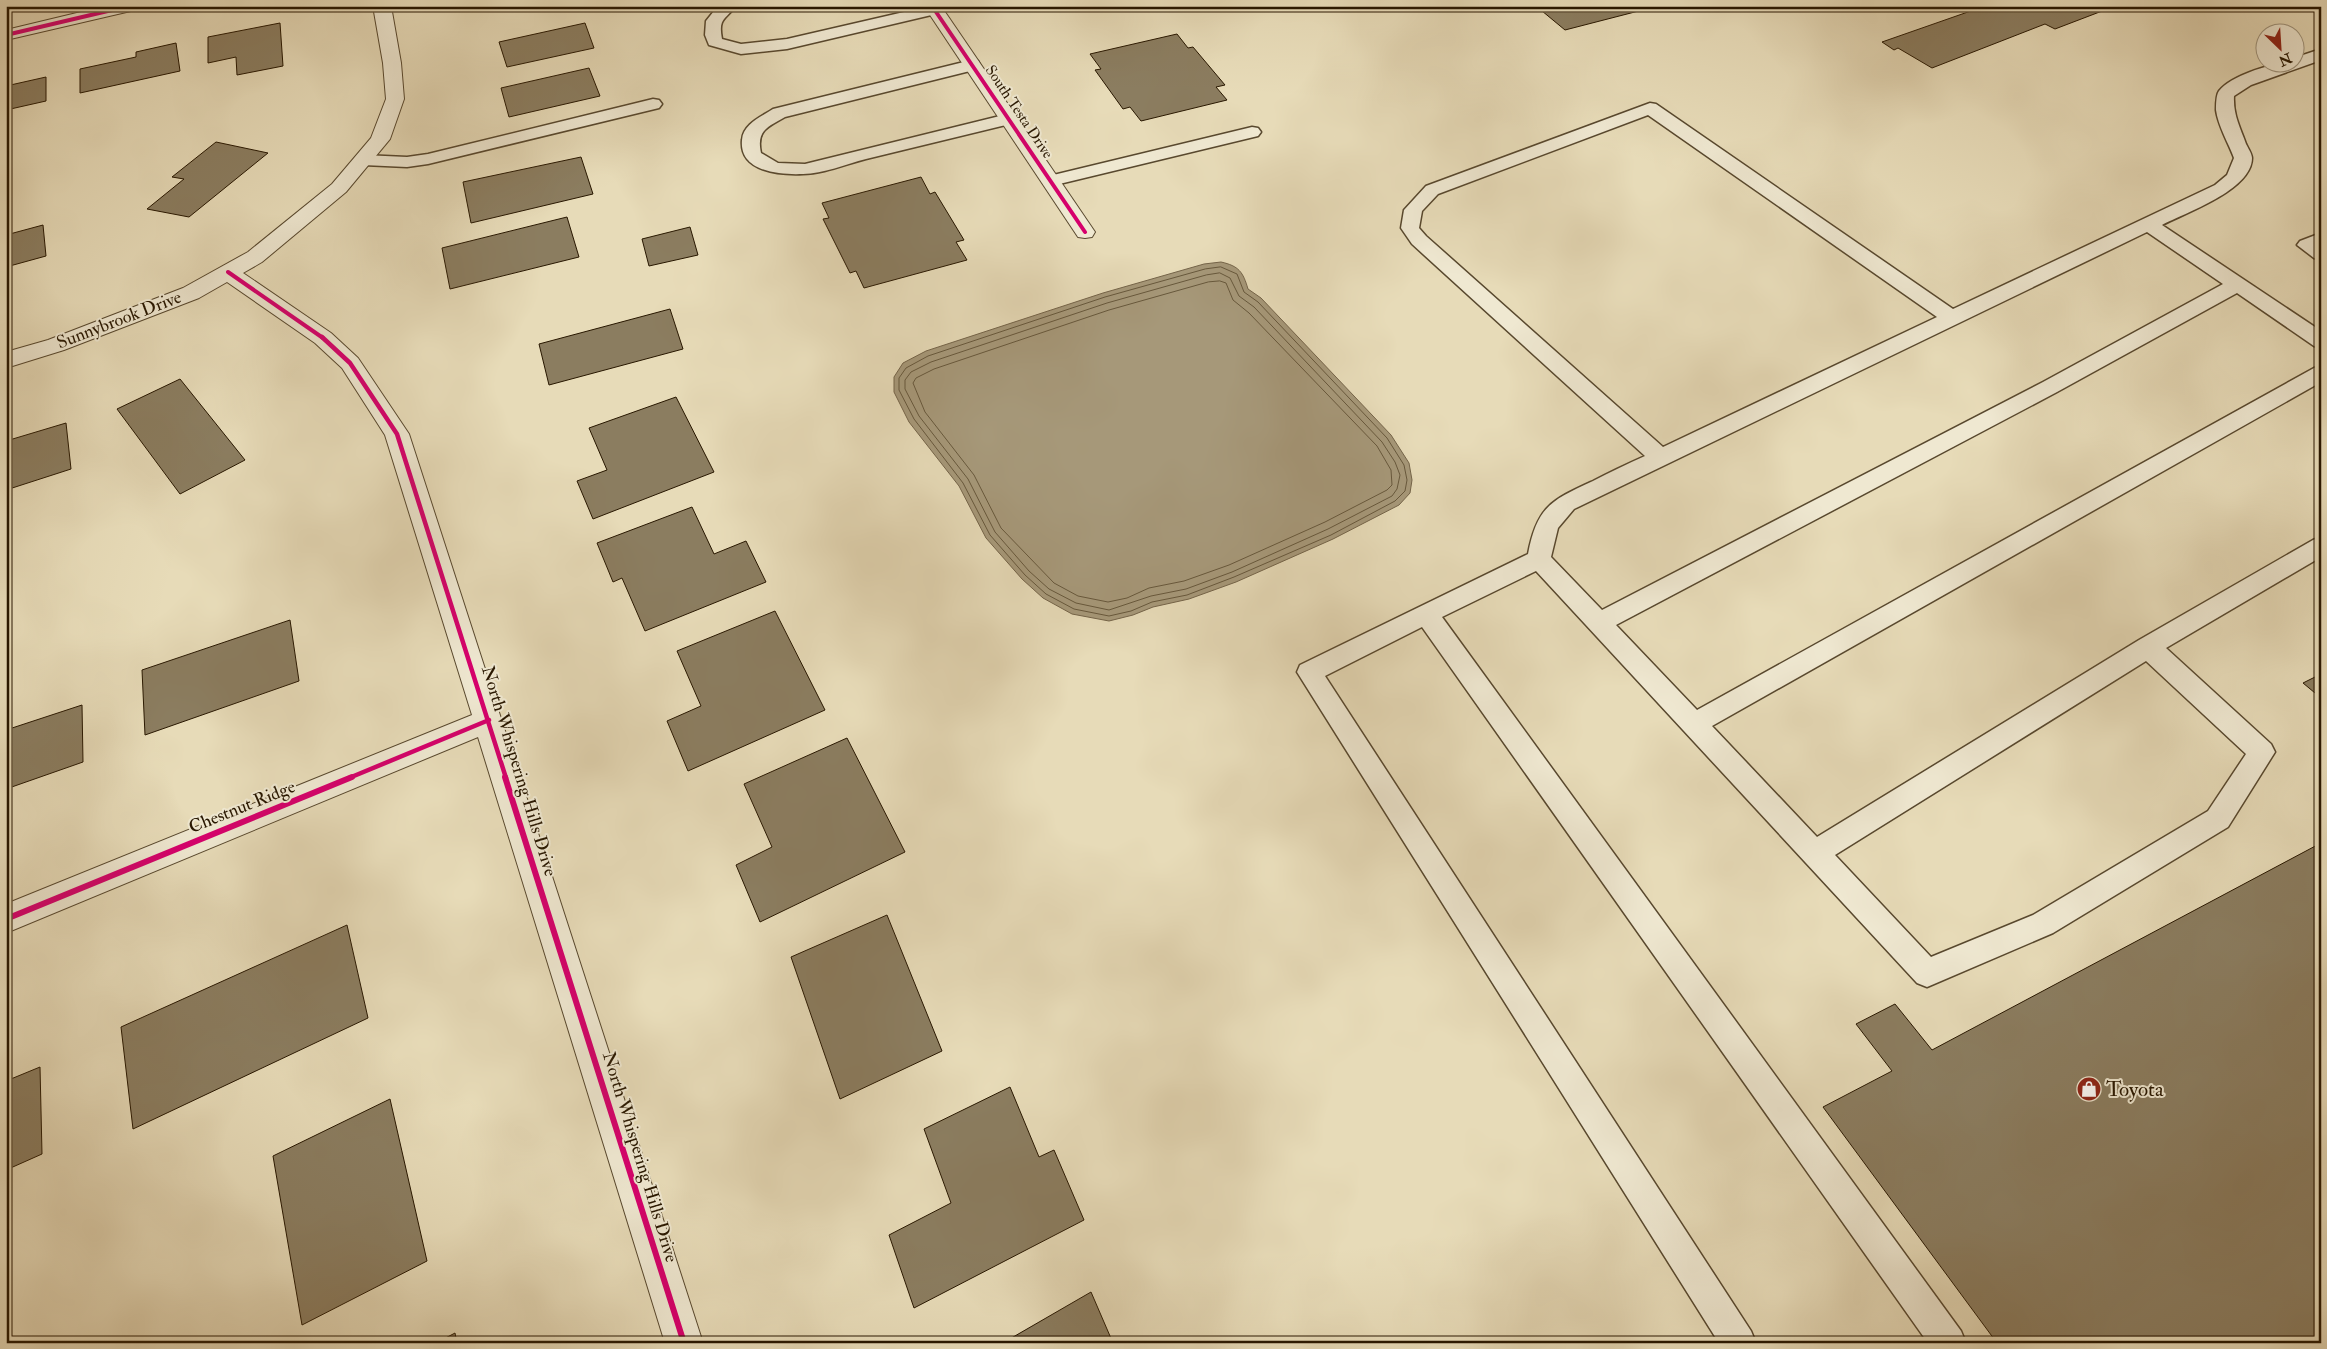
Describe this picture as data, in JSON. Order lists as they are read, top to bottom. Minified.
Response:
{"streets":{"street":["South Testa Drive","Sunnybrook Drive","North Whispering Hills Drive","Chestnut Ridge"]},"crossings":[["Sunnybrook Drive","North Whispering Hills Drive"],["North Whispering Hills Drive","Chestnut Ridge"]],"places":{"shop":["Toyota"]},"north":"bottom right"}
